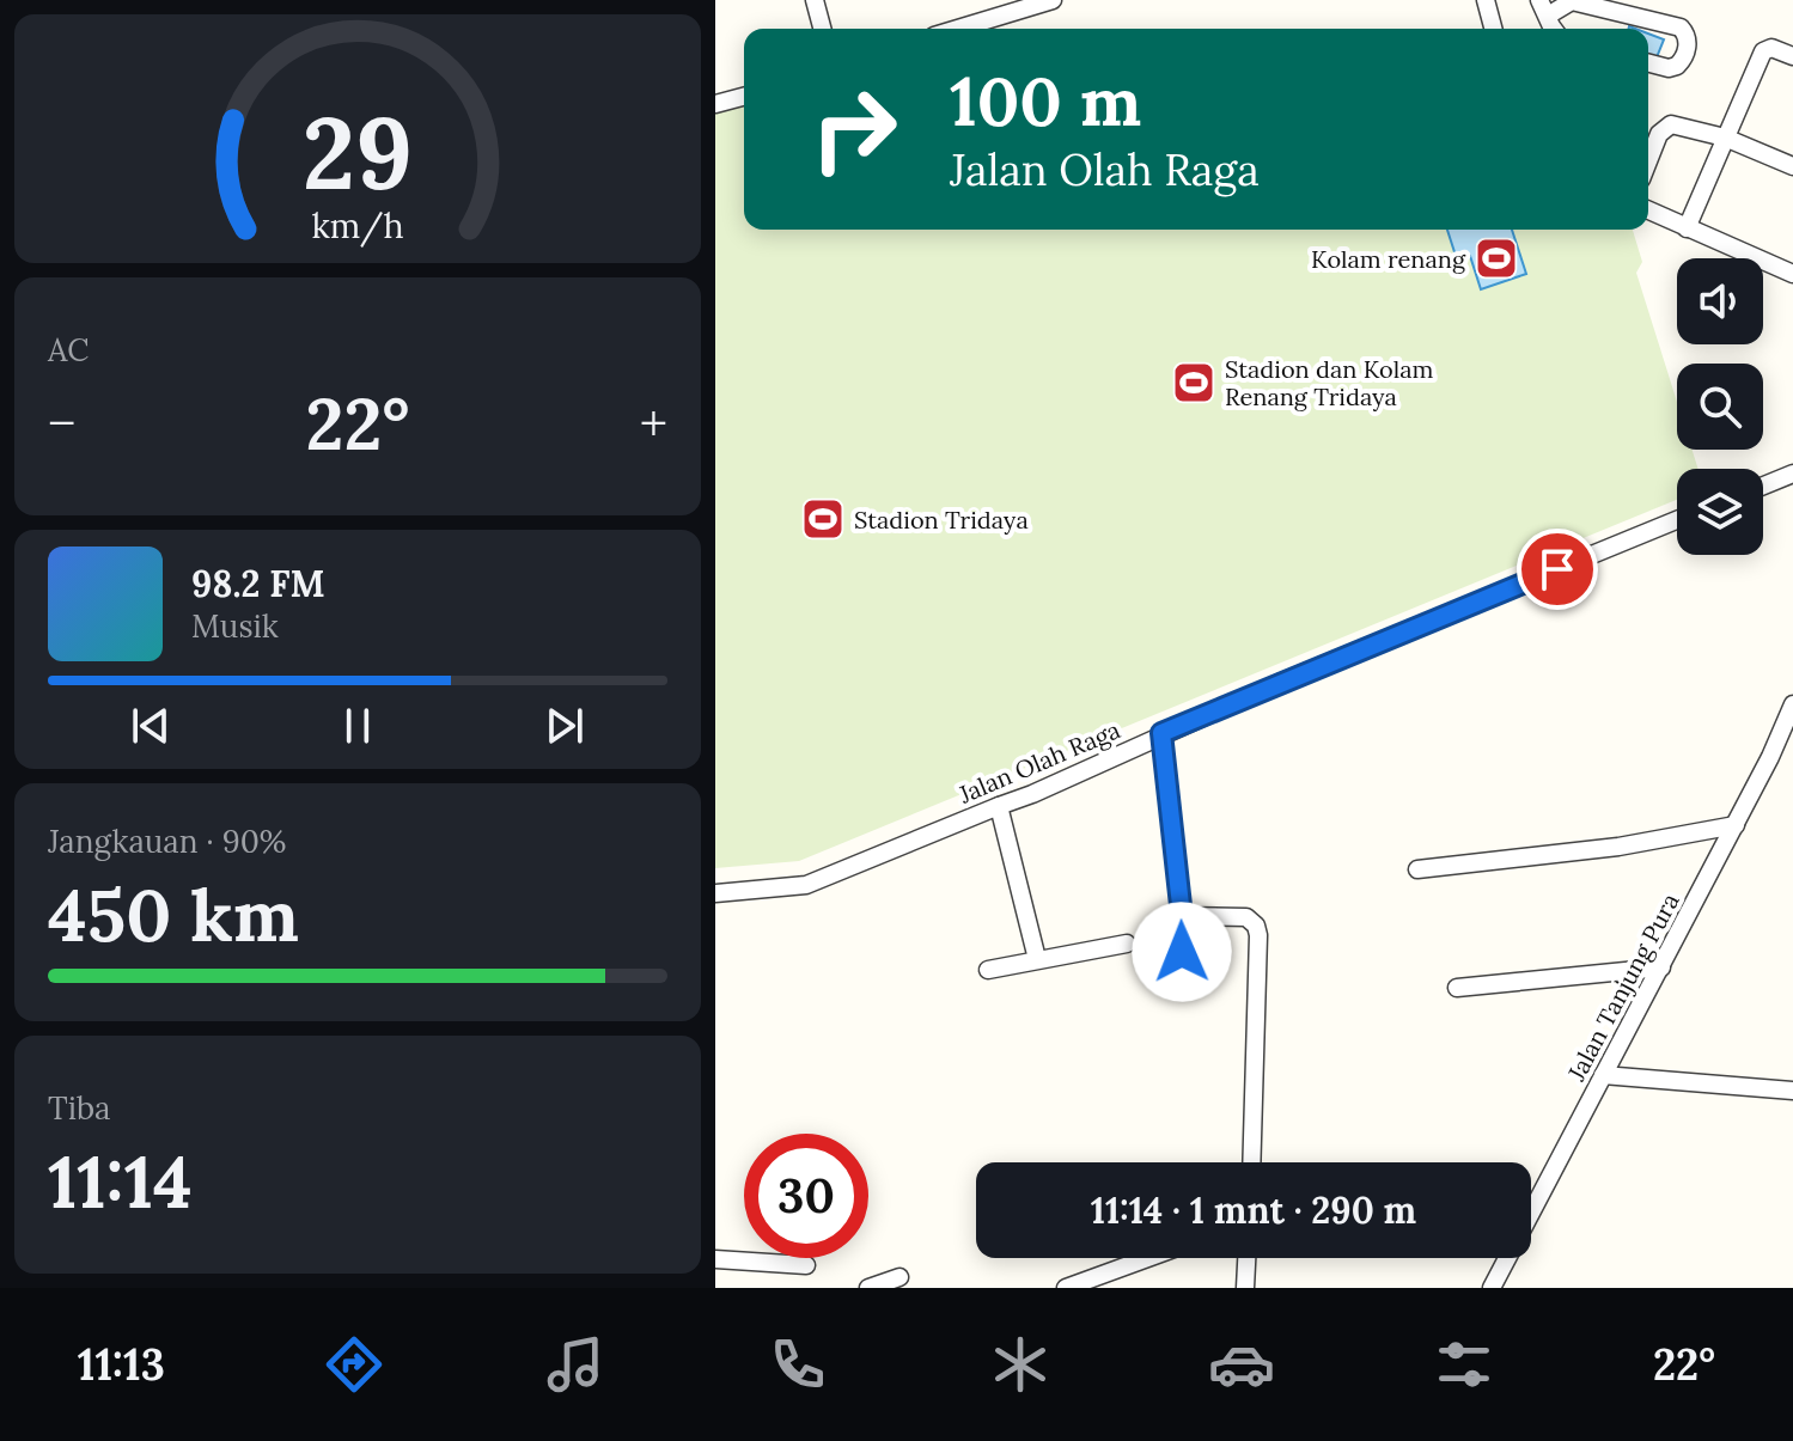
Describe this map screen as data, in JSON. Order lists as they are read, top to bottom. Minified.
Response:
{"streets":{"street":["Jalan Olah Raga","Jalan Tanjung Pura"]},"places":{"sports":["Kolam renang","Stadion dan Kolam Renang Tridaya","Stadion Tridaya"]},"page":{"turn":["100 m","Jalan Olah Raga"],"tile":["AC",["Jangkauan · 90%","450 km"],["Tiba","11:14"]],"heat":["−","22°","+"],"song":["98.2 FM","Musik"],"limit":"30","trip":"11:14 · 1 mnt · 290 m","tabs":["11:13","22°"],"gauge":["29","km/h"]}}
